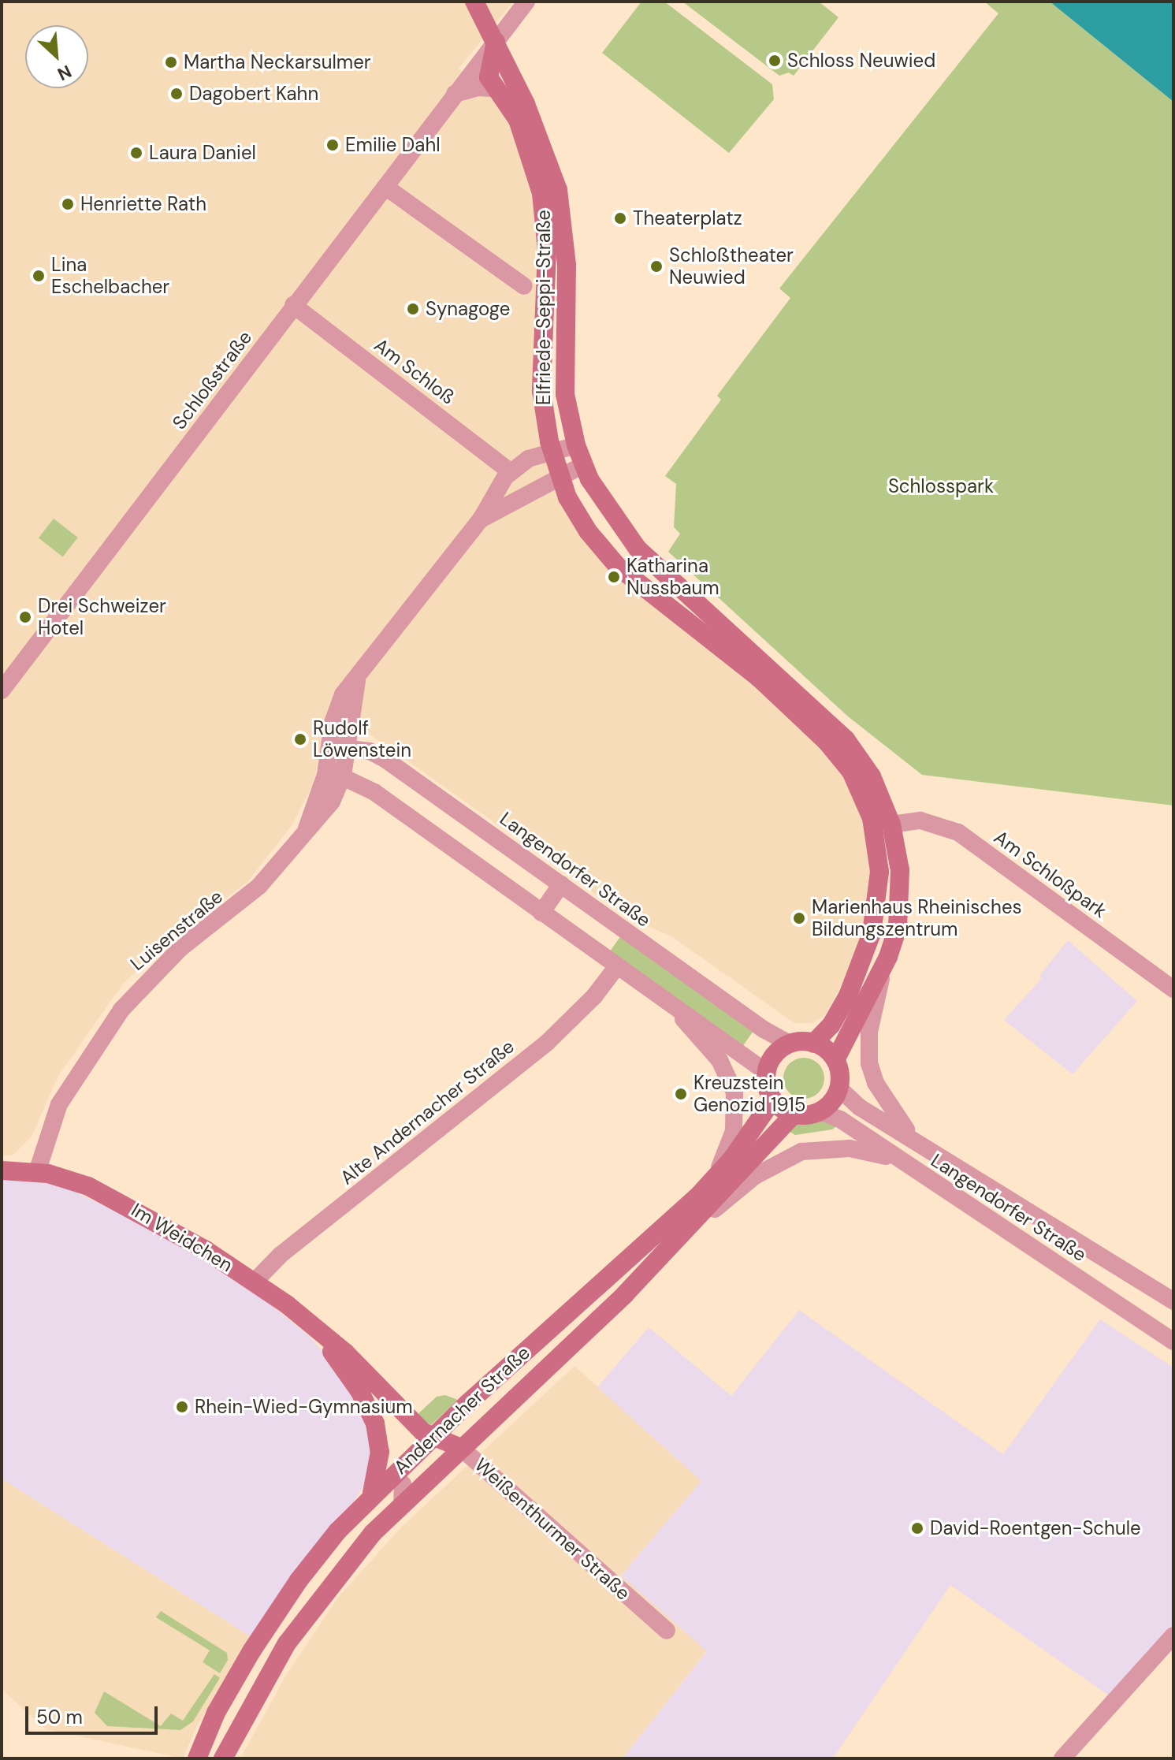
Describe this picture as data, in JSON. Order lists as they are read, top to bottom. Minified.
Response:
{"streets":{"street":["Elfriede-Seppi-Straße","Am Schloß","Schloßstraße","Langendorfer Straße","Am Schloßpark","Luisenstraße","Alte Andernacher Straße","Im Weidchen","Andernacher Straße","Weißenthurmer Straße"]},"crossings":[["Elfriede-Seppi-Straße","Schloßstraße"],["Elfriede-Seppi-Straße","Langendorfer Straße"],["Elfriede-Seppi-Straße","Am Schloßpark"],["Elfriede-Seppi-Straße","Luisenstraße"],["Elfriede-Seppi-Straße","Andernacher Straße"],["Am Schloß","Schloßstraße"],["Am Schloß","Luisenstraße"],["Langendorfer Straße","Luisenstraße"],["Langendorfer Straße","Andernacher Straße"],["Luisenstraße","Im Weidchen"],["Alte Andernacher Straße","Im Weidchen"],["Im Weidchen","Andernacher Straße"],["Im Weidchen","Weißenthurmer Straße"],["Andernacher Straße","Weißenthurmer Straße"]],"parks":["Schlosspark"],"places":["Schloss Neuwied","Martha Neckarsulmer","Dagobert Kahn","Emilie Dahl","Laura Daniel","Henriette Rath","Theaterplatz","Schloßtheater Neuwied","Lina Eschelbacher","Synagoge","Katharina Nussbaum","Drei Schweizer Hotel","Rudolf Löwenstein","Marienhaus Rheinisches Bildungszentrum","Kreuzstein Genozid 1915","Rhein-Wied-Gymnasium","David-Roentgen-Schule"],"scale_bar":"50 m","north":"bottom right"}
